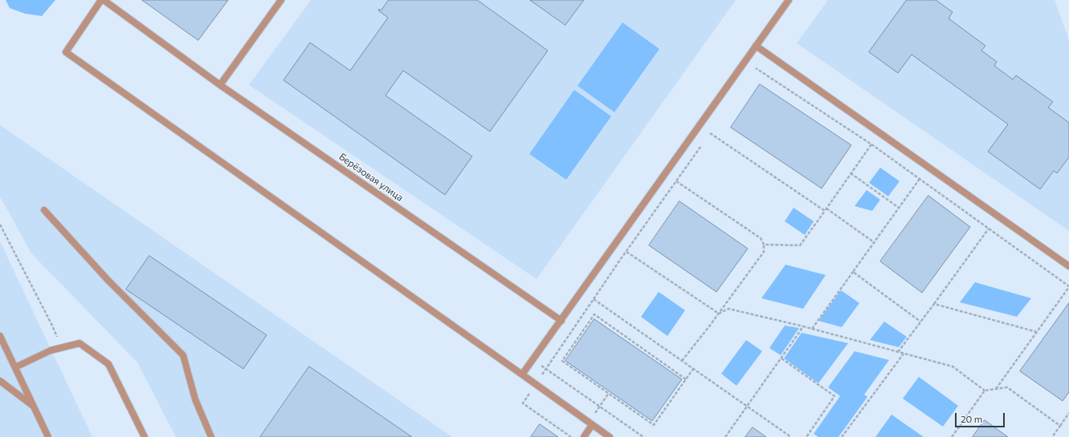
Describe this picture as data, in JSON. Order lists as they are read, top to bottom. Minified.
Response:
{"streets":{"street":["Берёзовая улица"]},"scale_bar":"20 m"}
